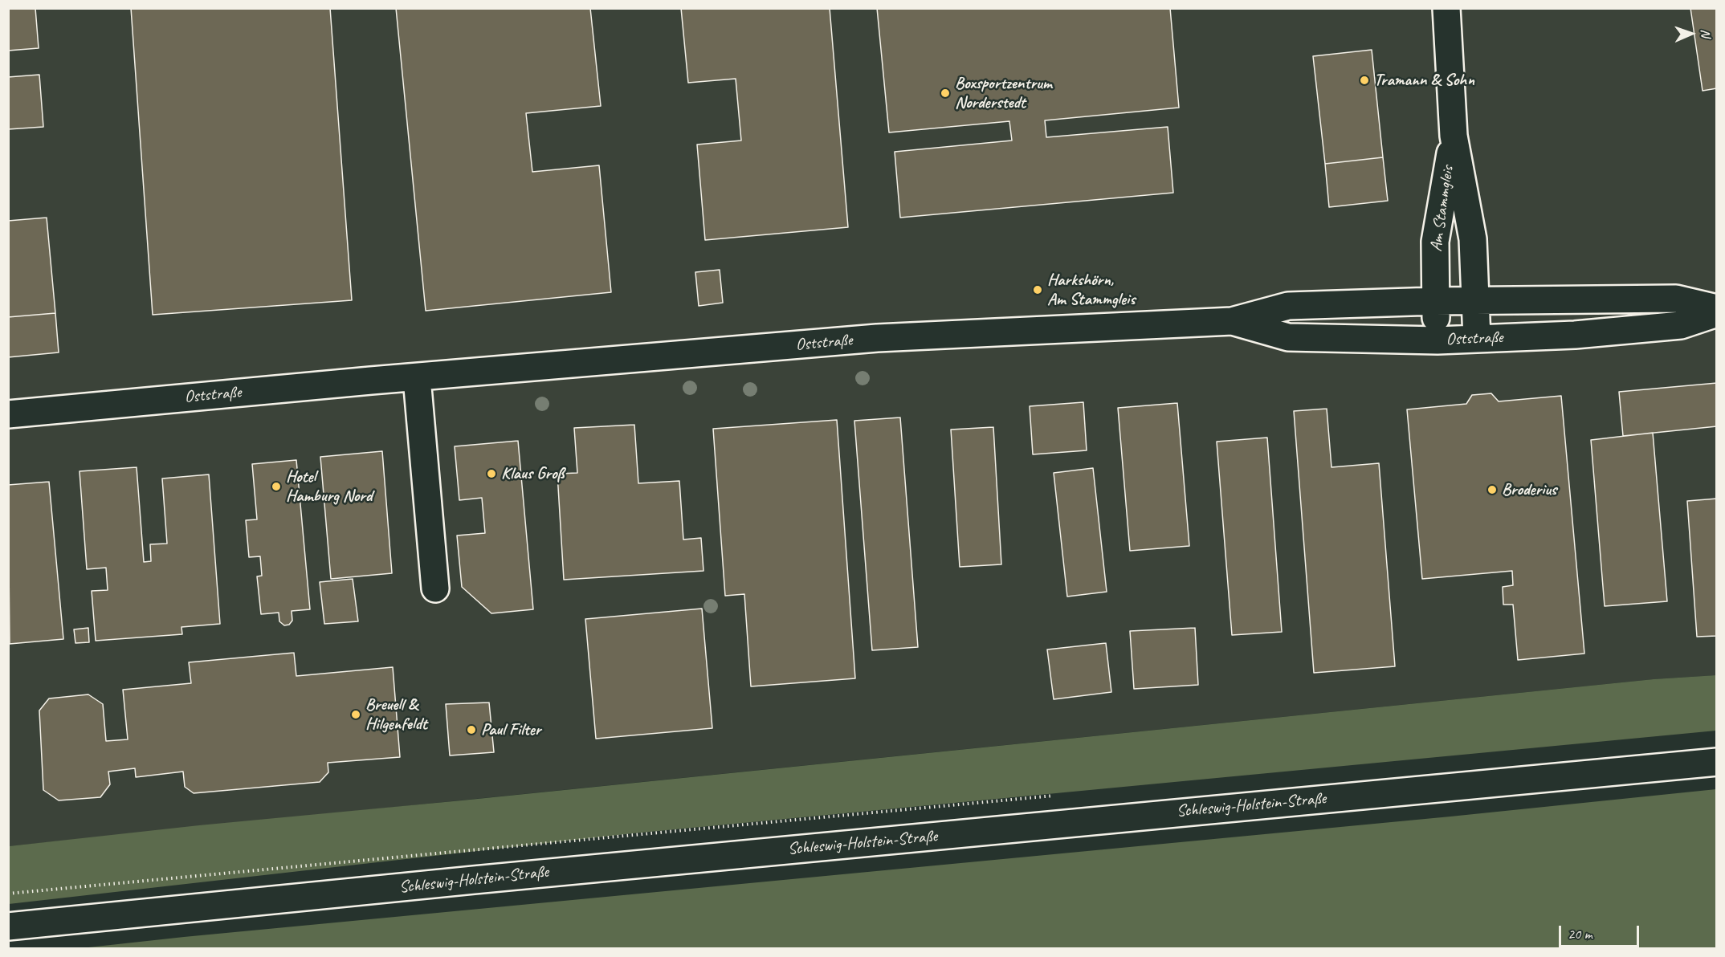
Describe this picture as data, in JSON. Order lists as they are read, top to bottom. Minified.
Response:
{"streets":{"street":["Am Stammgleis","Oststraße","Schleswig-Holstein-Straße"]},"crossings":[["Am Stammgleis","Oststraße"]],"places":["Tramann & Sohn","Boxsportzentrum Norderstedt","Harkshörn, Am Stammgleis","Klaus Groß","Hotel Hamburg Nord","Broderius","Breuell & Hilgenfeldt","Paul Filter"],"scale_bar":"20 m","north":"right"}
